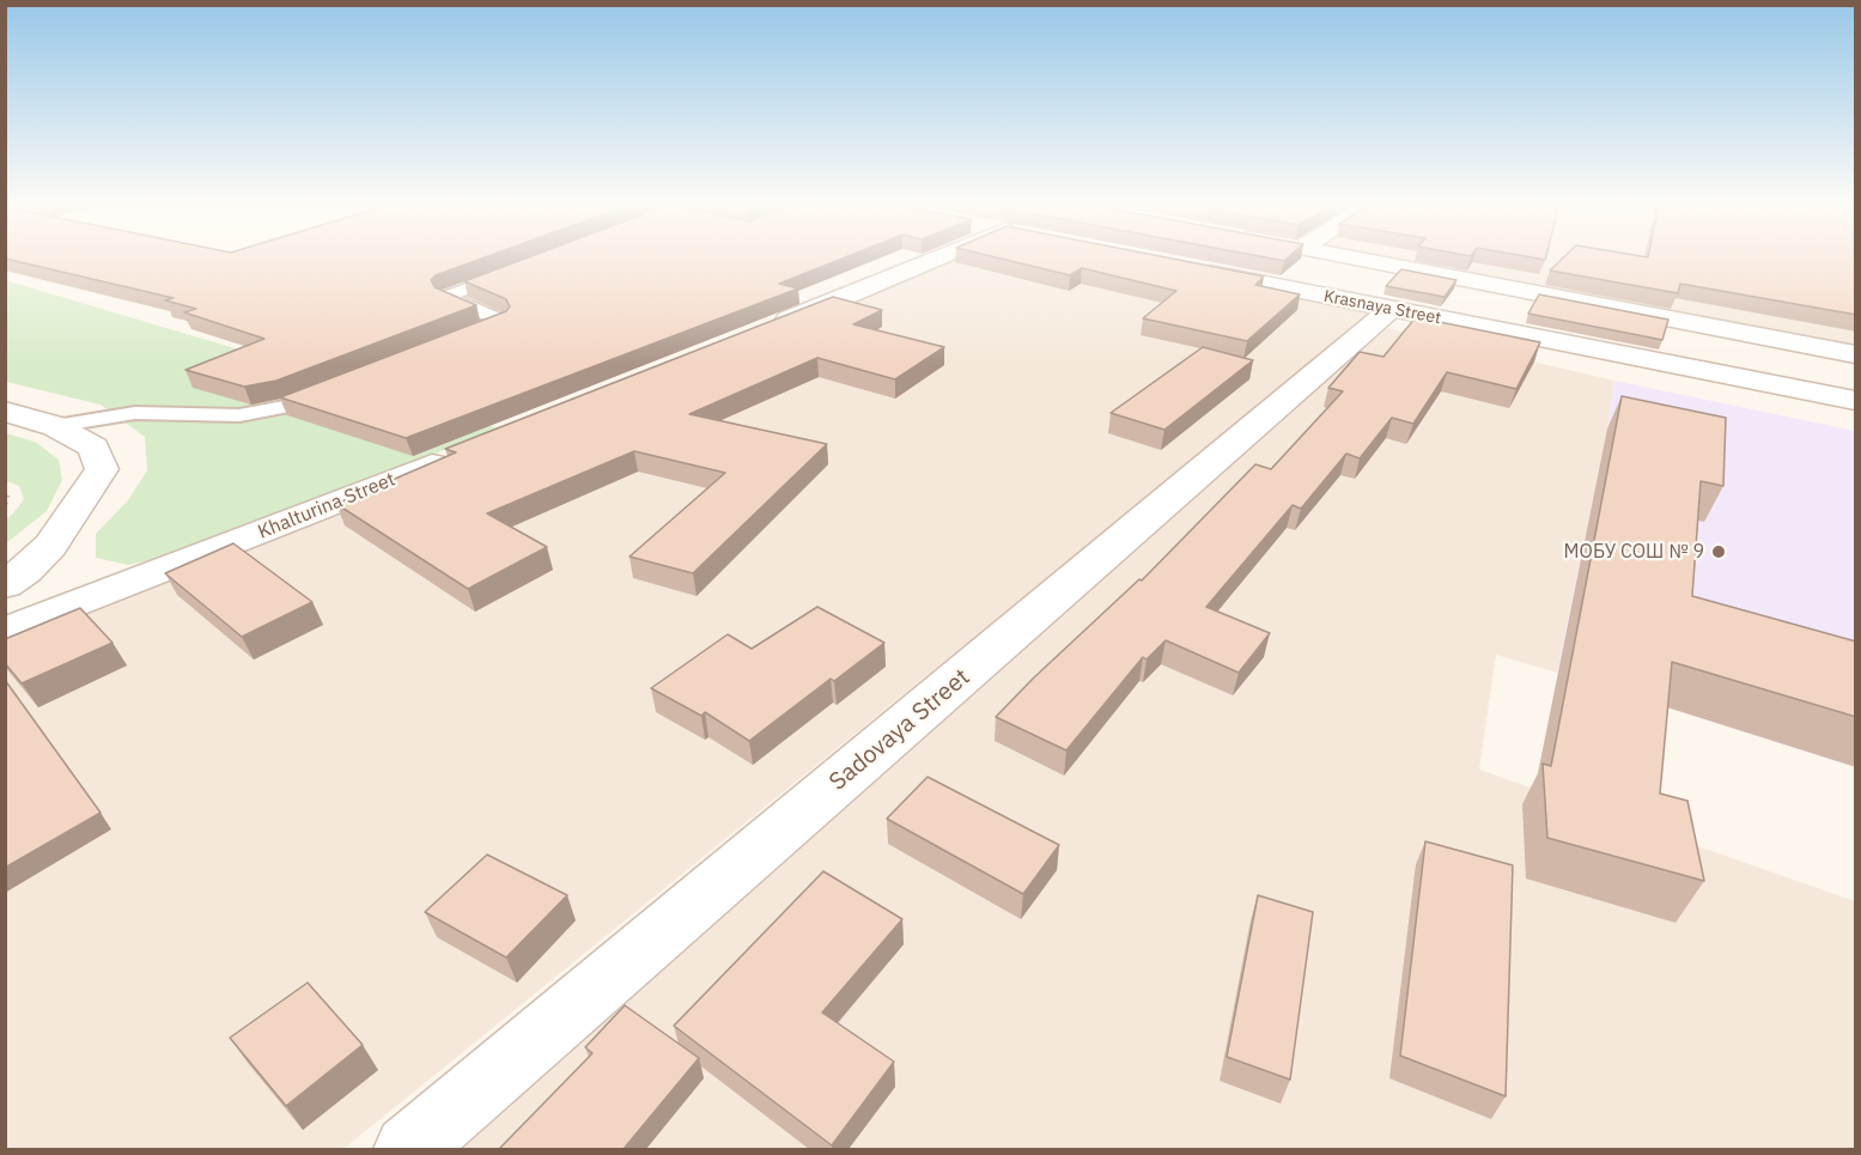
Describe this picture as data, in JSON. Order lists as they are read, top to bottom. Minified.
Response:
{"streets":{"street":["Krasnaya Street","Khalturina Street","Sadovaya Street"]},"crossings":[["Krasnaya Street","Sadovaya Street"]],"places":["МОБУ СОШ № 9"]}
